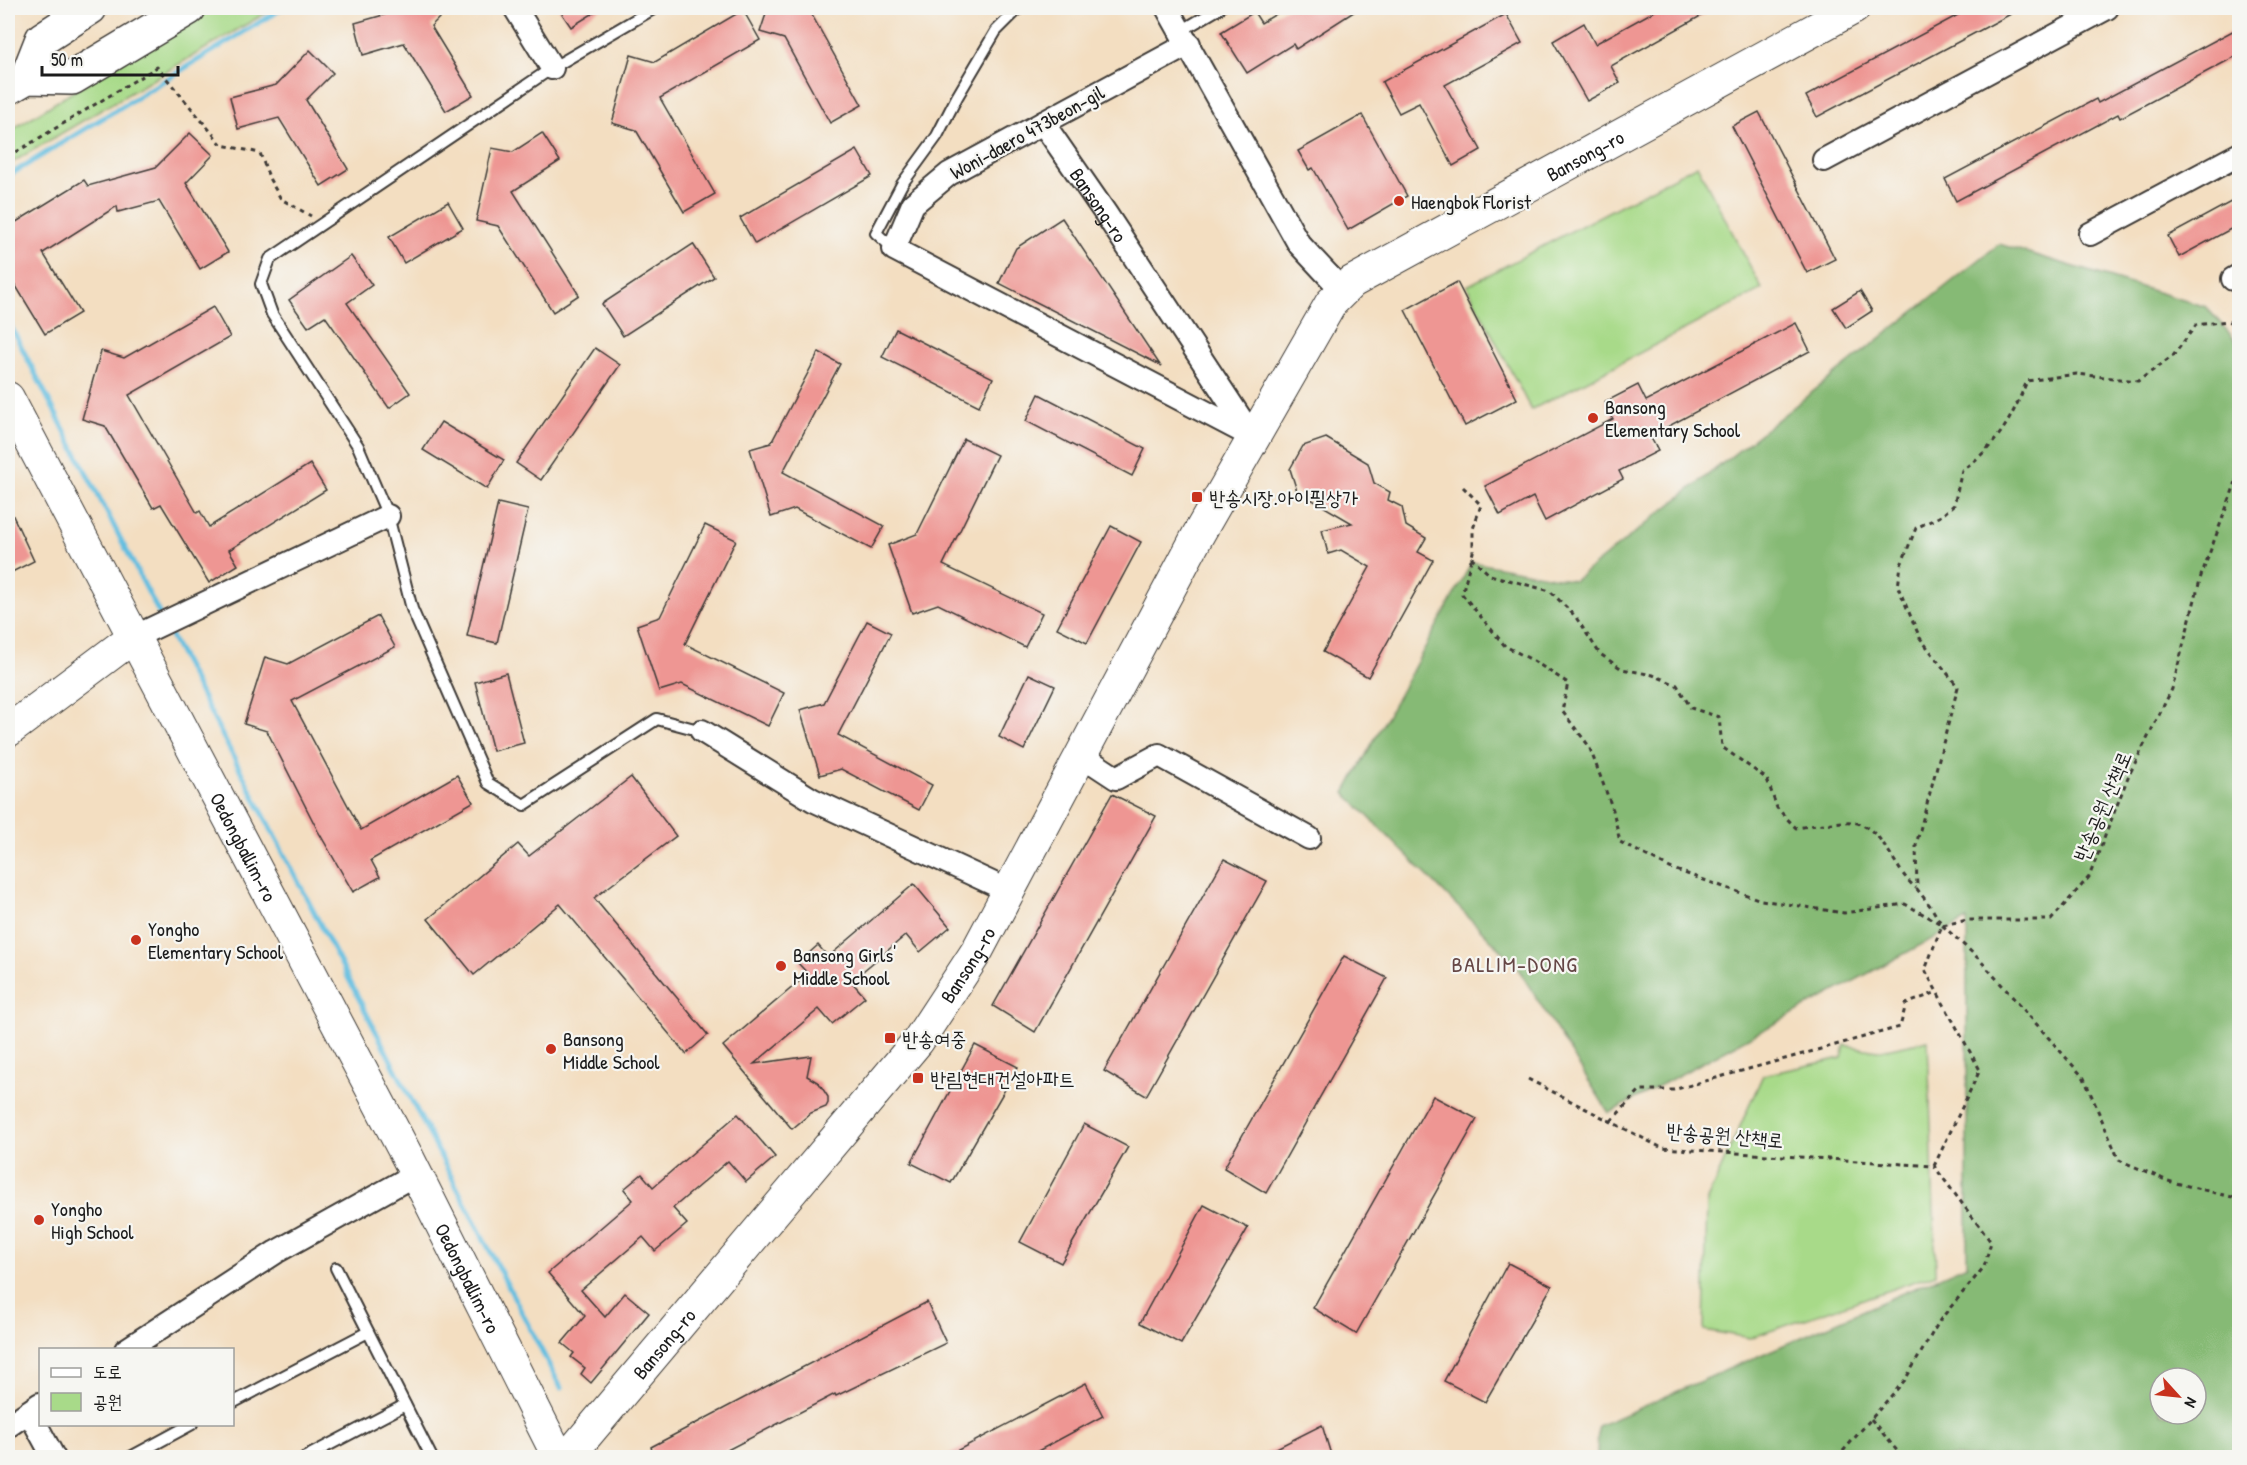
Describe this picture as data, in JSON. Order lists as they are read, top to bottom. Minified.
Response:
{"streets":{"street":["Woni-daero 473beon-gil","Bansong-ro","Oedongballim-ro"],"path":["반송공원 산책로"]},"crossings":[["Woni-daero 473beon-gil","Bansong-ro"]],"districts":["BALLIM-DONG"],"places":{"other":["Haengbok Florist","Bansong Elementary School","Yongho Elementary School","Bansong Girls' Middle School","Bansong Middle School","Yongho High School"],"transit":["반송시장.아이필상가","반송여중","반림현대건설아파트"]},"legend":["도로","공원"],"scale_bar":"50 m","north":"bottom right"}
